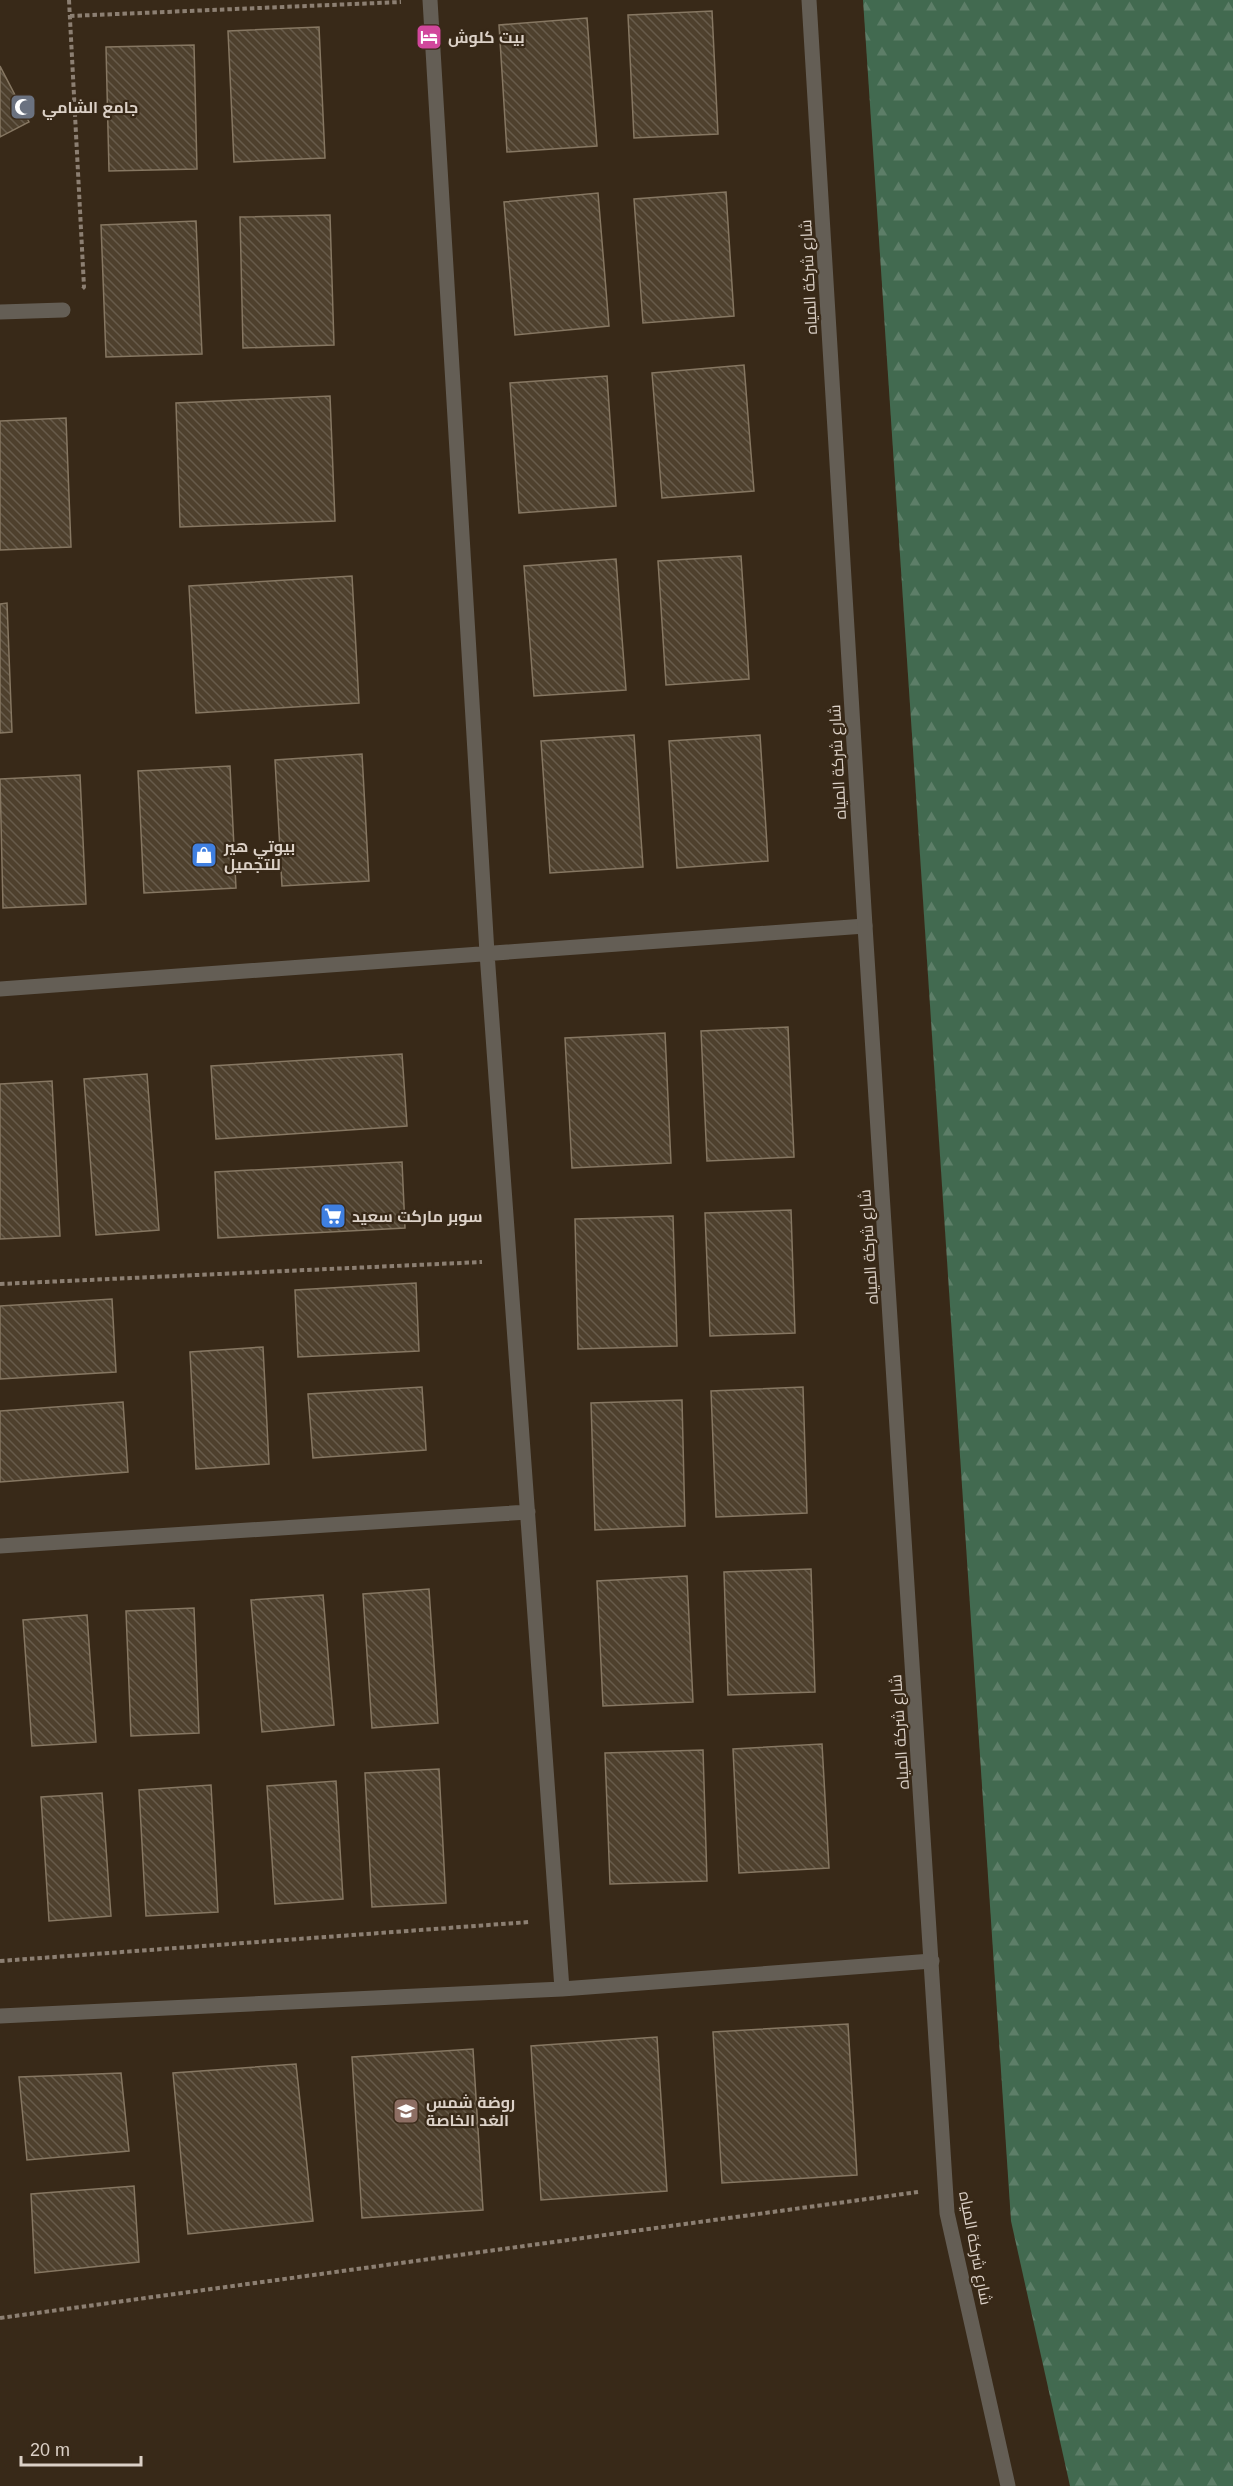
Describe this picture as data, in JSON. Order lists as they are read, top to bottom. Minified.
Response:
{"streets":{"street":["شارع شركة المياه"]},"places":{"hotel":["بيت كلوش"],"mosque":["جامع الشامي"],"shop":["بيوتي هير للتجميل"],"supermarket":["سوبر ماركت سعيد"],"school or university":["روضة شمس الغد الخاصة"]},"scale_bar":"20 m"}
